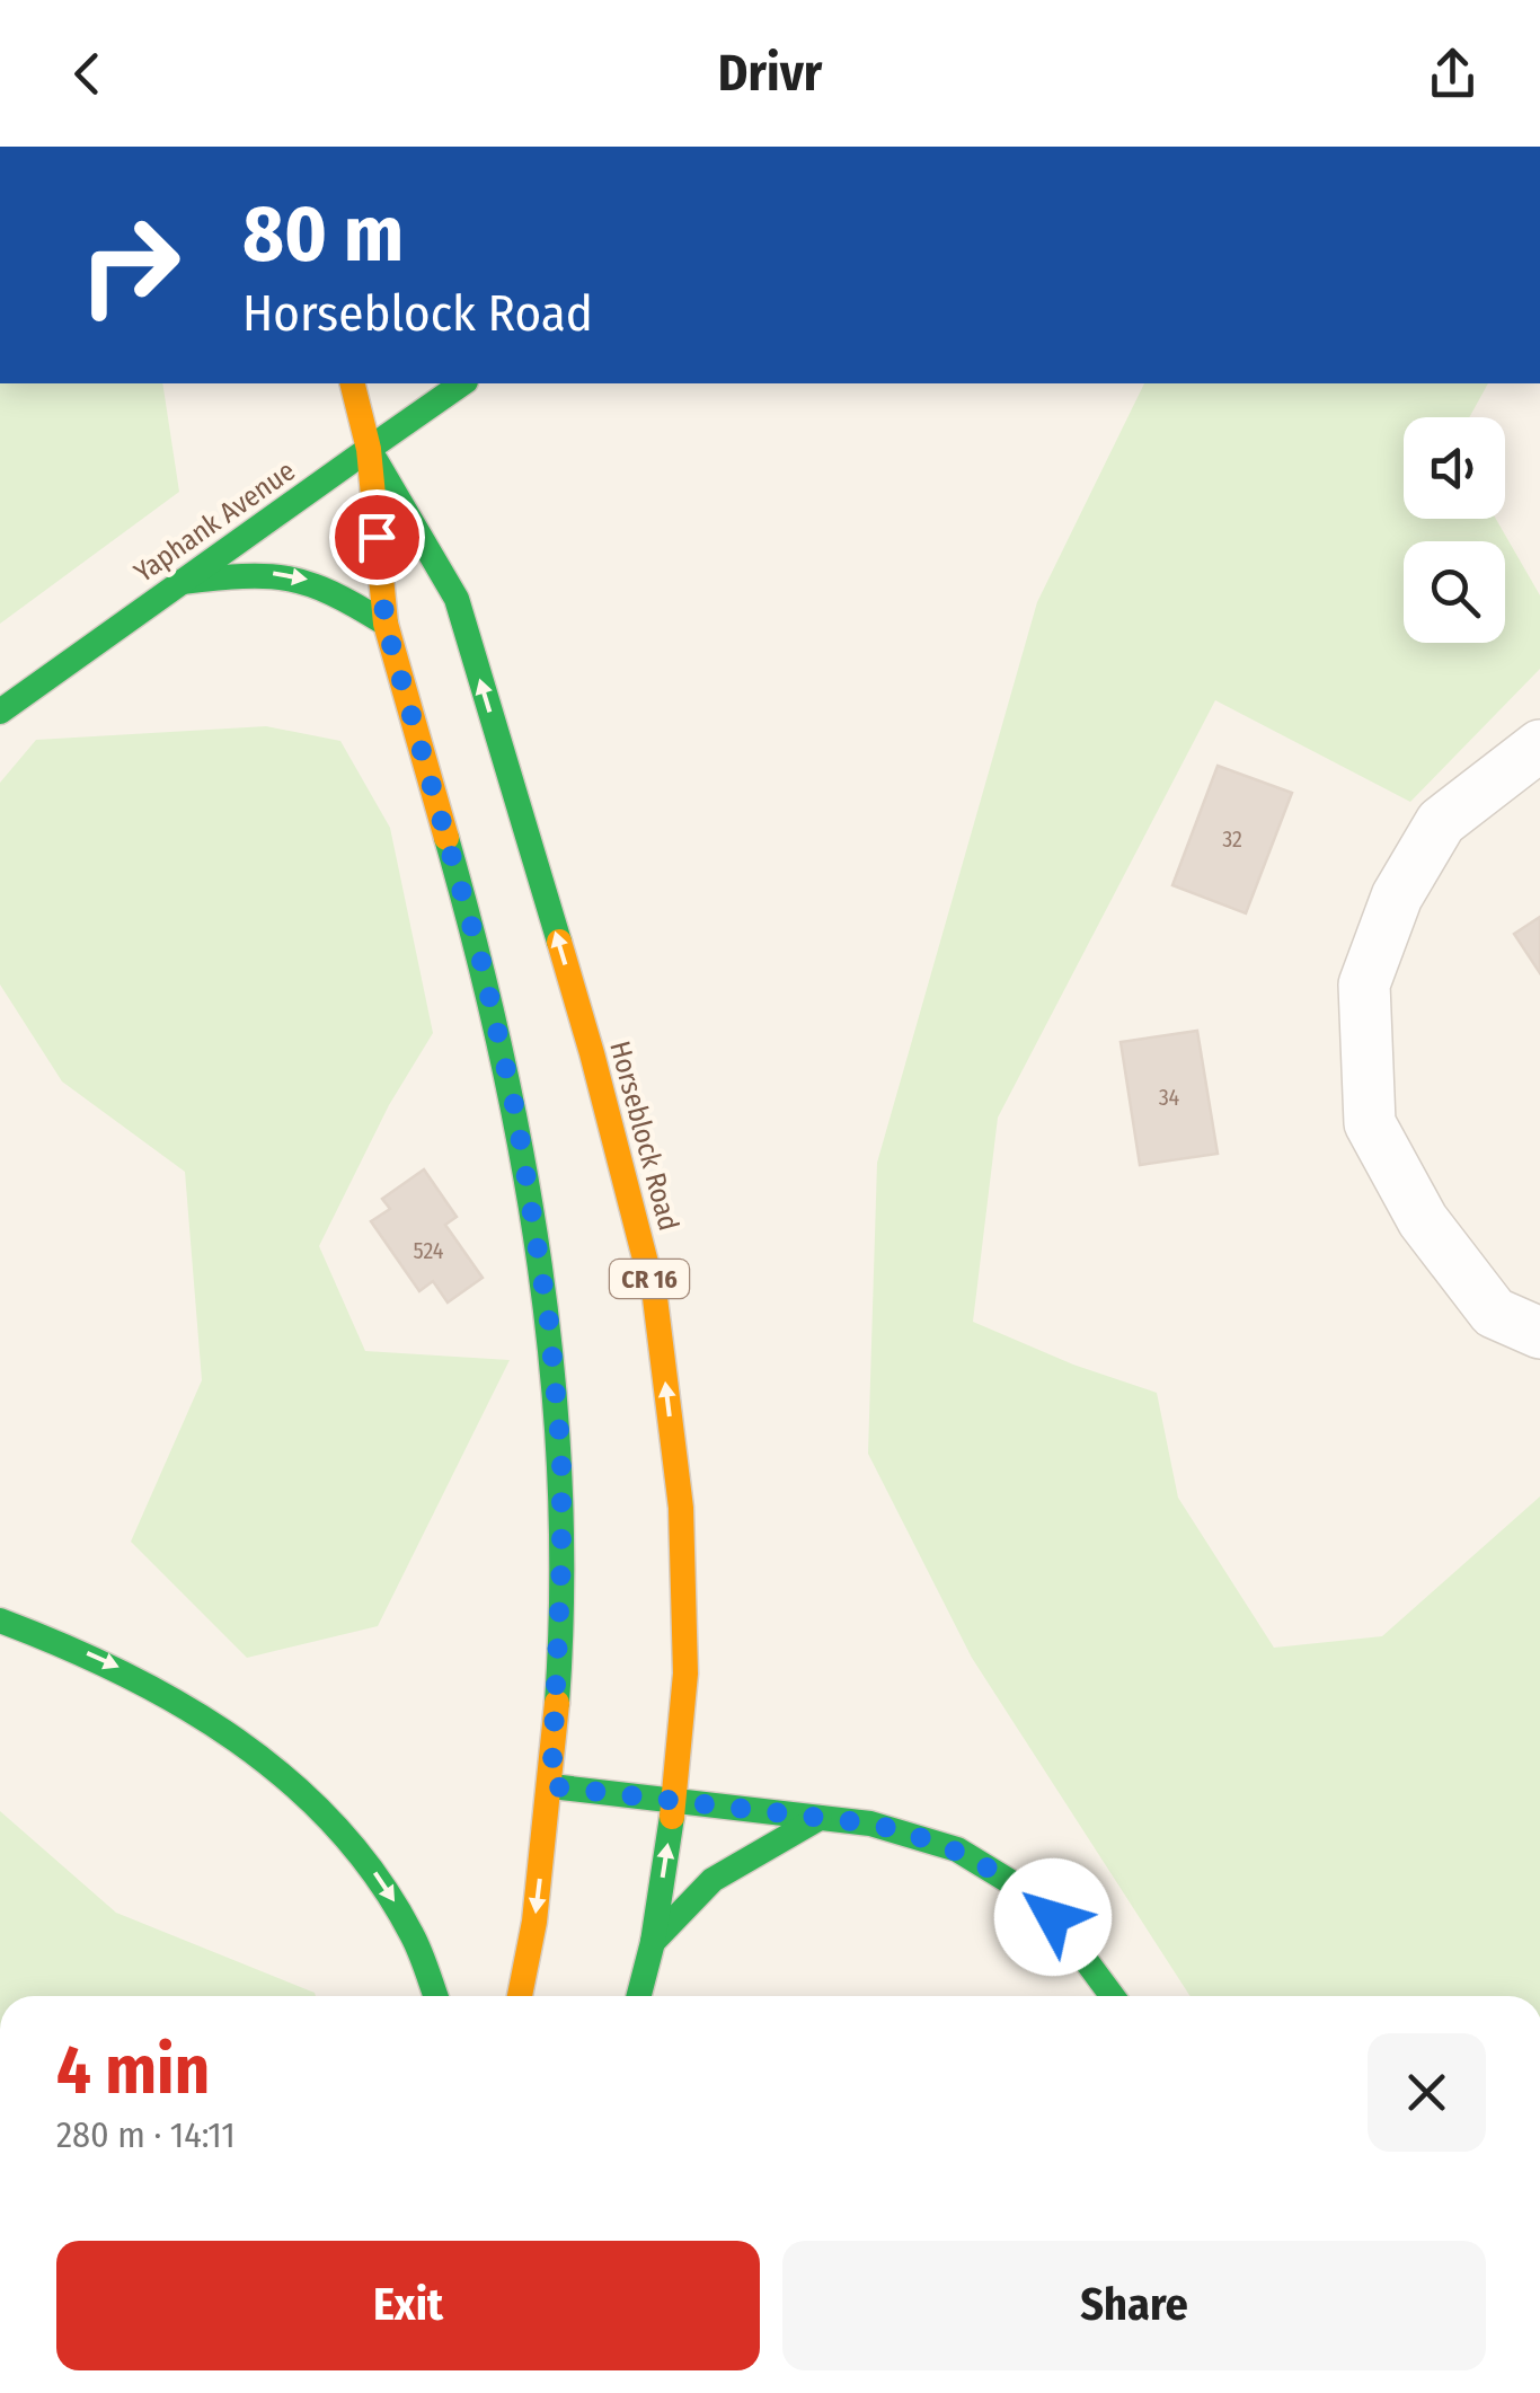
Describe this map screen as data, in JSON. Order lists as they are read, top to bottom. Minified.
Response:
{"streets":{"main road":["Yaphank Avenue","Horseblock Road","CR 16"]},"crossings":[["Yaphank Avenue","Horseblock Road"]],"house_numbers":["32","34","524"],"page":{"header":"Drivr","turn":["80 m","Horseblock Road"],"heading":["4 min","280 m · 14:11"],"buttons":["Exit","Share"]}}
